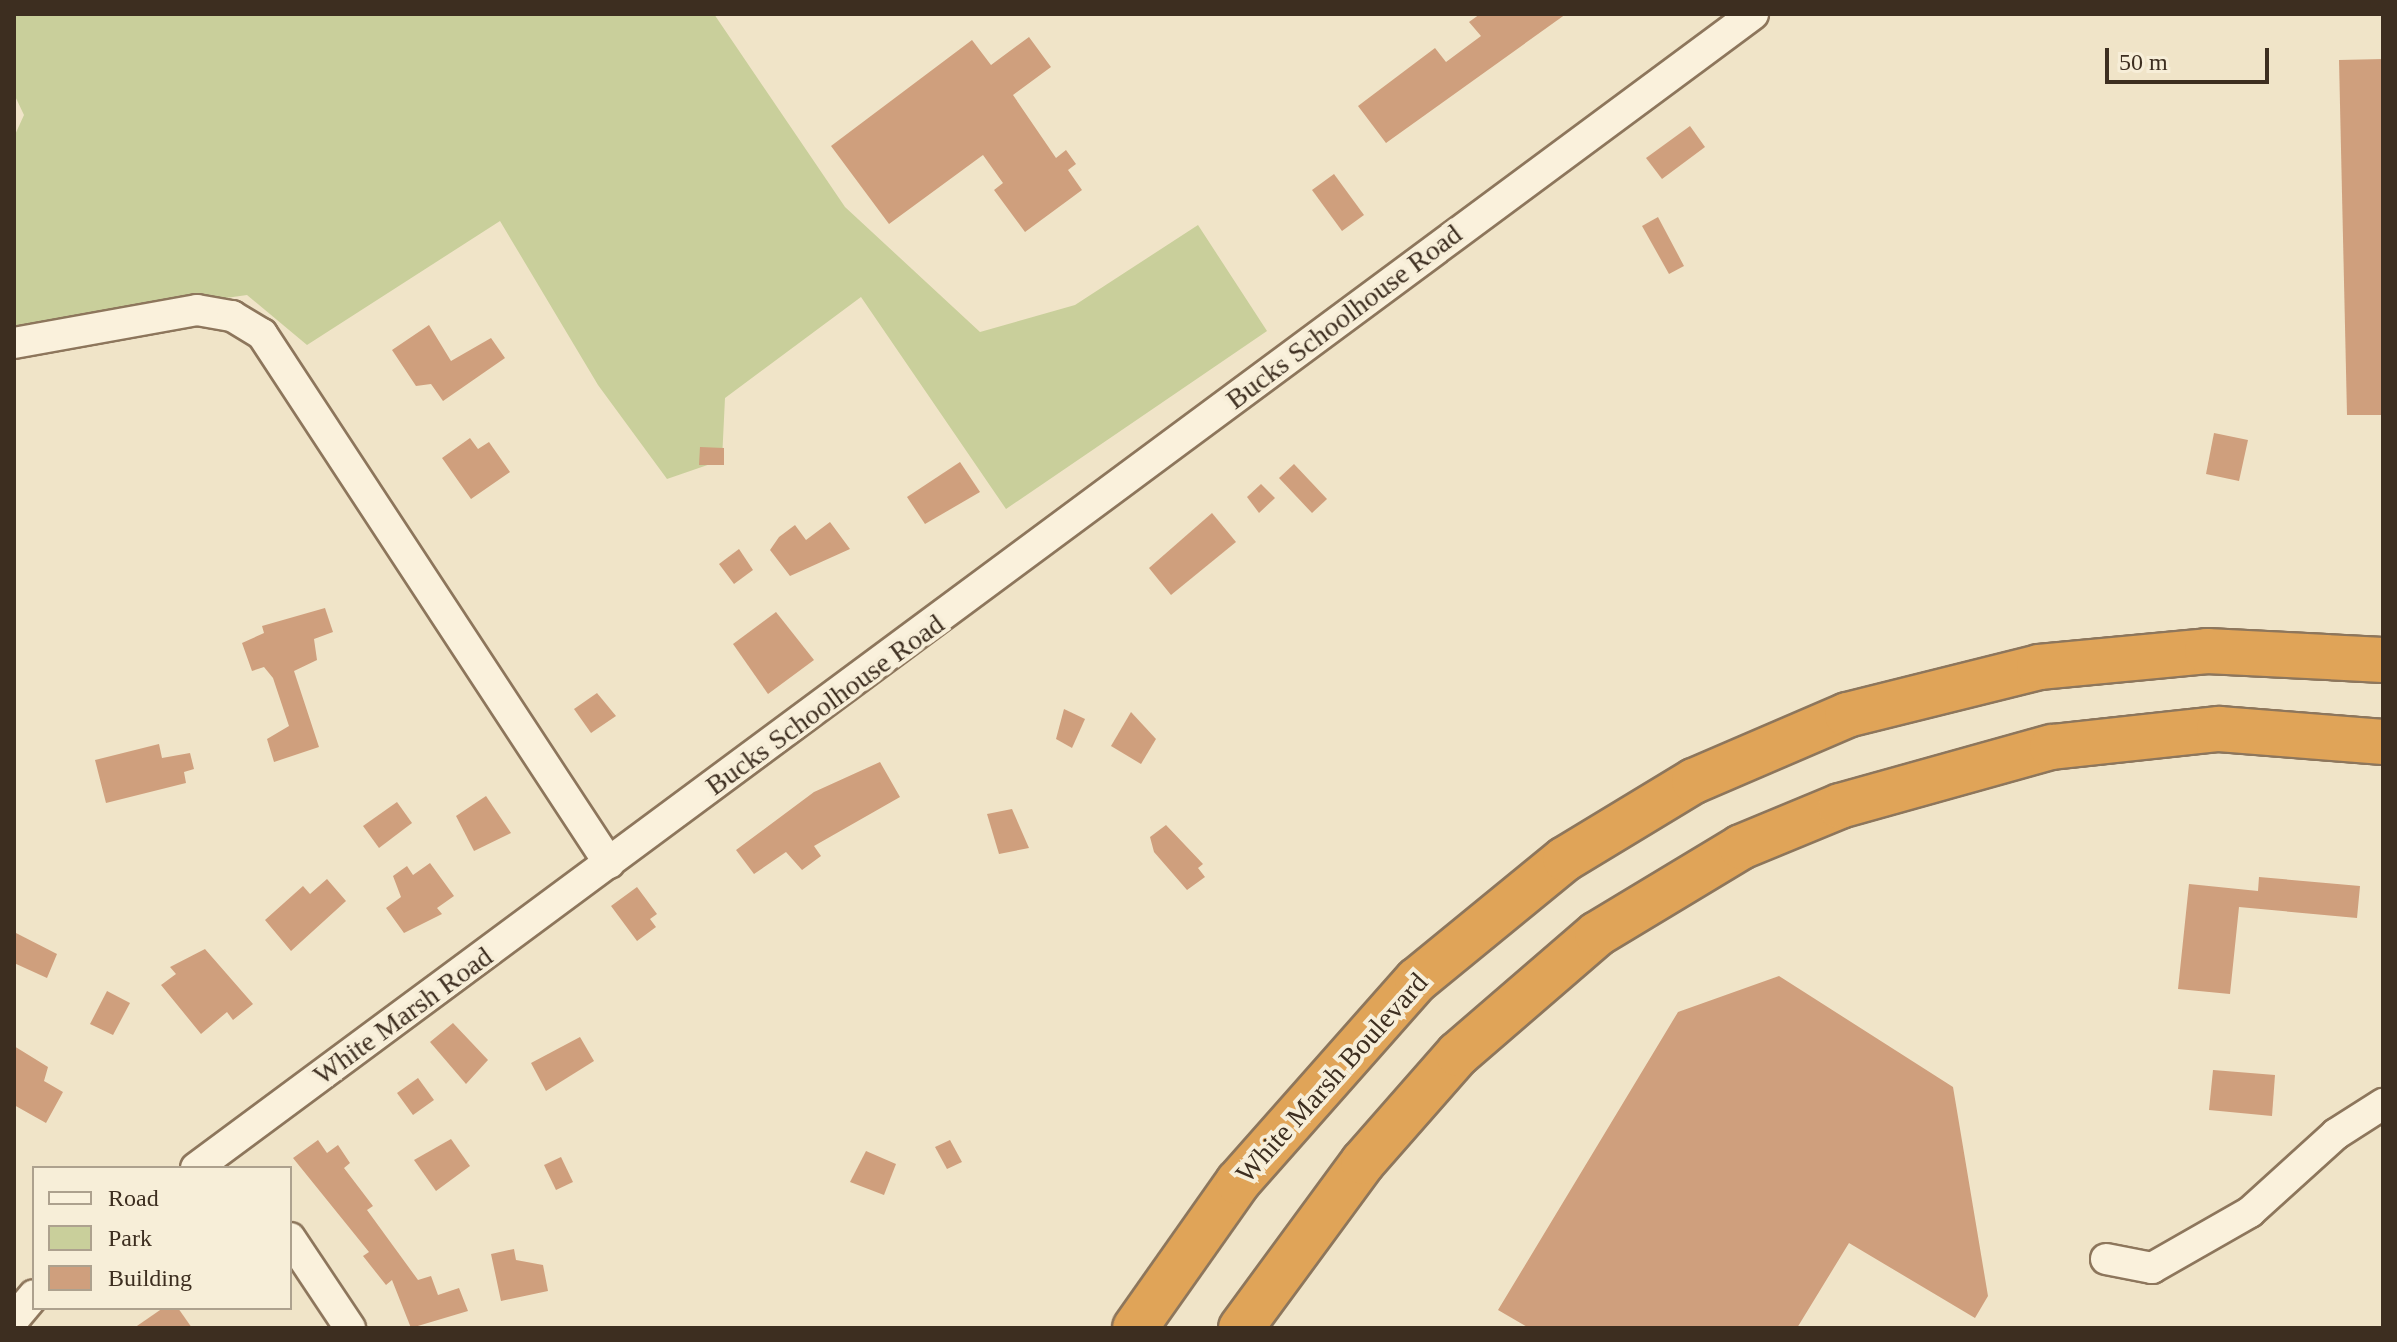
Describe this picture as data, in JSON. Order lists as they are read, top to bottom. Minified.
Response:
{"streets":{"highway":["White Marsh Boulevard"],"street":["Bucks Schoolhouse Road","White Marsh Road"]},"crossings":[["Bucks Schoolhouse Road","White Marsh Road"]],"legend":["Road","Park","Building"],"scale_bar":"50 m"}
